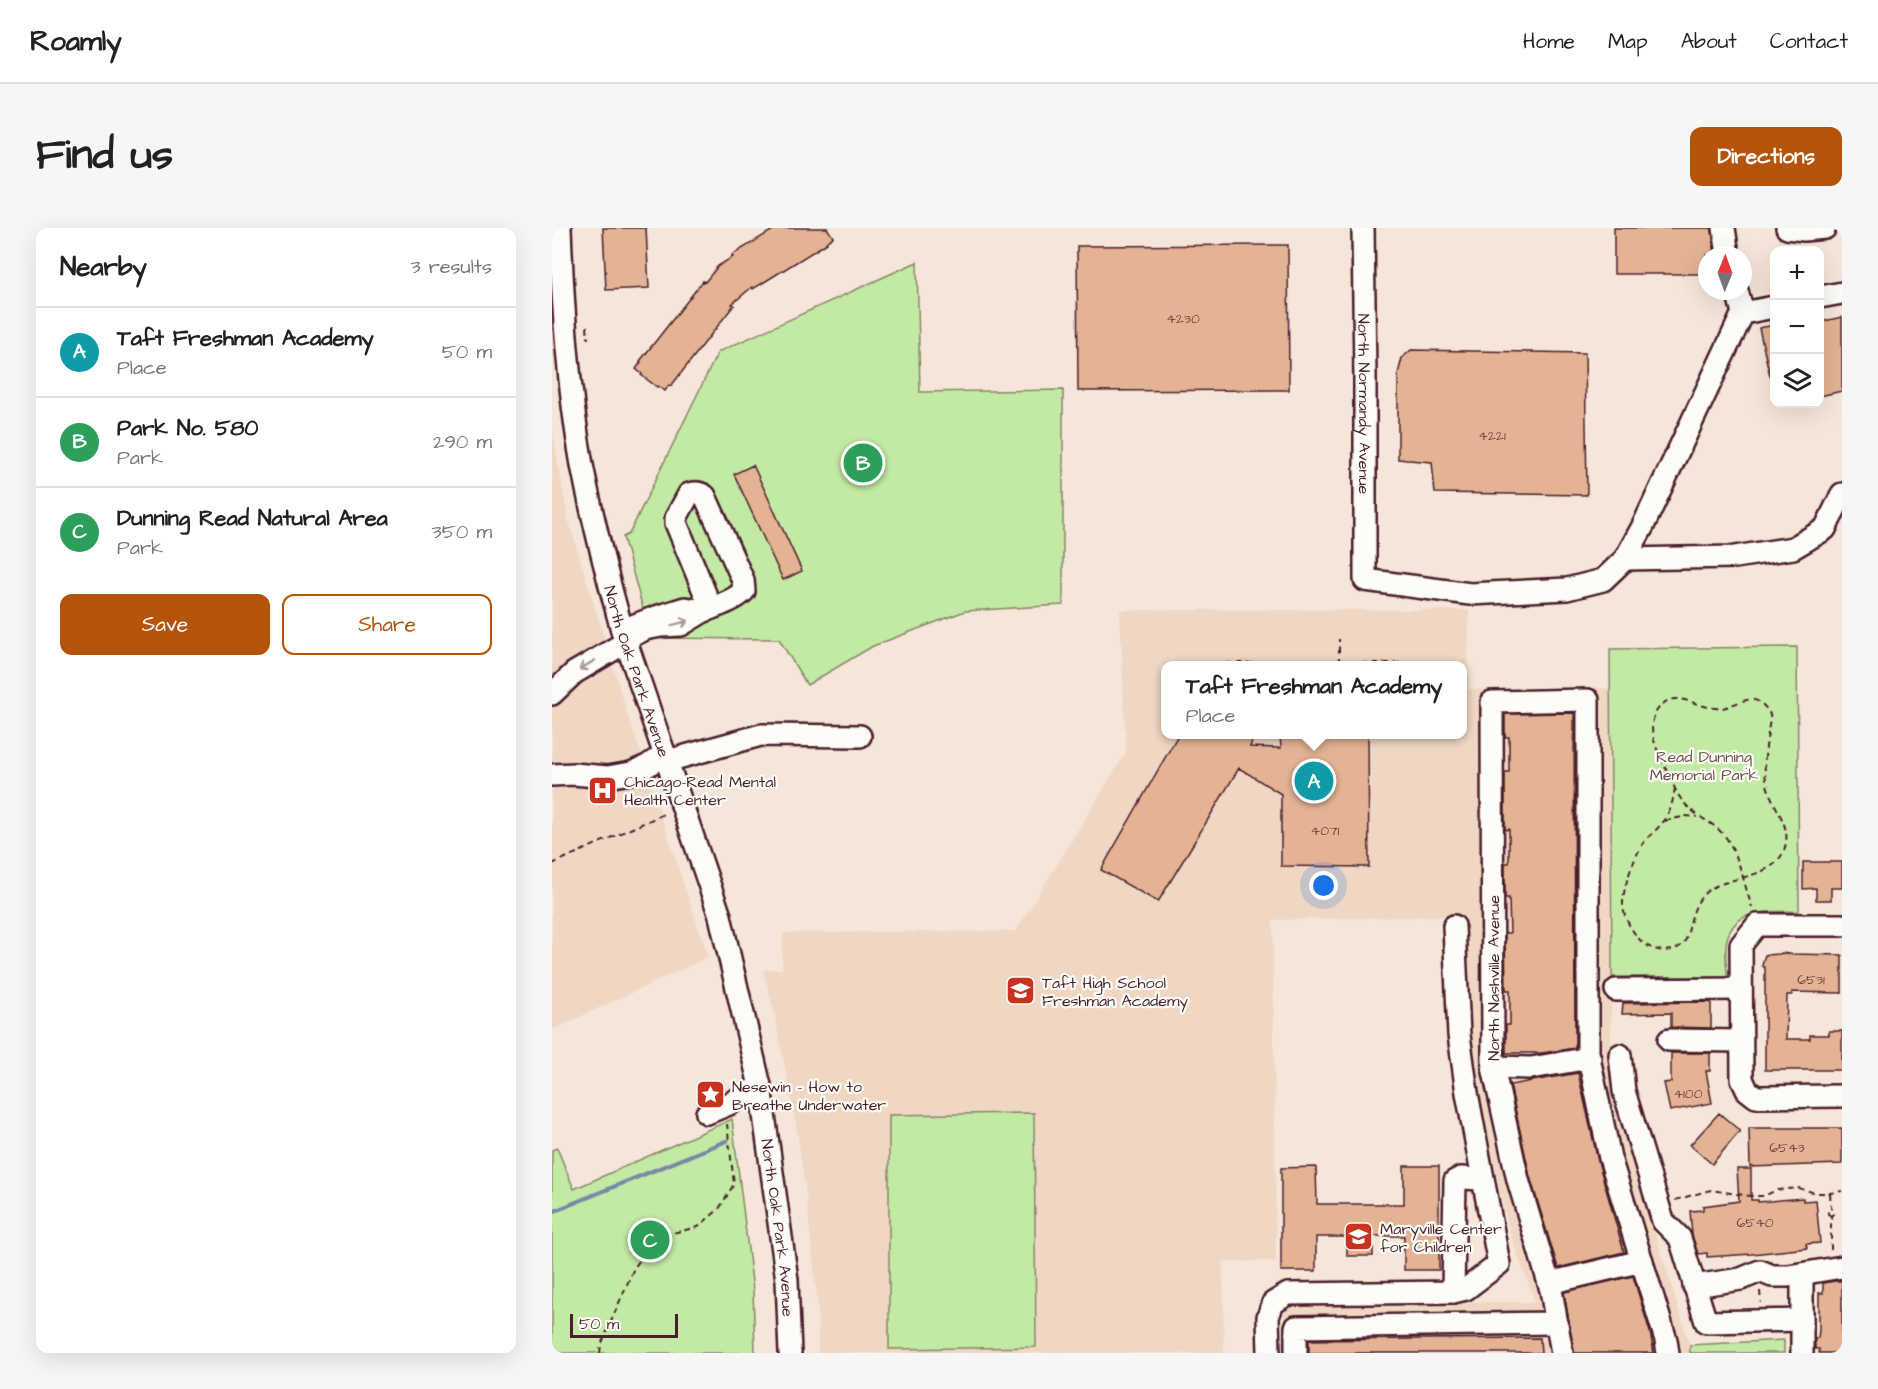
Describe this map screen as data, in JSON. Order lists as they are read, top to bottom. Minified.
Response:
{"streets":{"street":["North Normandy Avenue","North Oak Park Avenue","North Nashville Avenue"]},"parks":["Read Dunning Memorial Park"],"places":{"hospital":["Chicago-Read Mental Health Center"],"school or university":["Taft High School Freshman Academy","Maryville Center for Children"],"place":["Nesewin - How to Breathe Underwater"]},"house_numbers":["4230","4221","4071","6531","4100","6543","6540"],"scale_bar":"50 m","north":"top","page":{"header":"Roamly","nav":["Home","Map","About","Contact"],"title":"Find us","buttons":["Directions",["Save","Share"]],"heading":["Nearby","3 results"],"map_buttons":["+","−"],"list":[{"mark":"A","name":"Taft Freshman Academy","note":"Place","value":"50 m"},{"mark":"B","name":"Park No. 580","note":"Park","value":"290 m"},{"mark":"C","name":"Dunning Read Natural Area","note":"Park","value":"350 m"}],"pins":["B","A","C"],"popup":["Taft Freshman Academy","Place"],"scale":"50 m"}}
